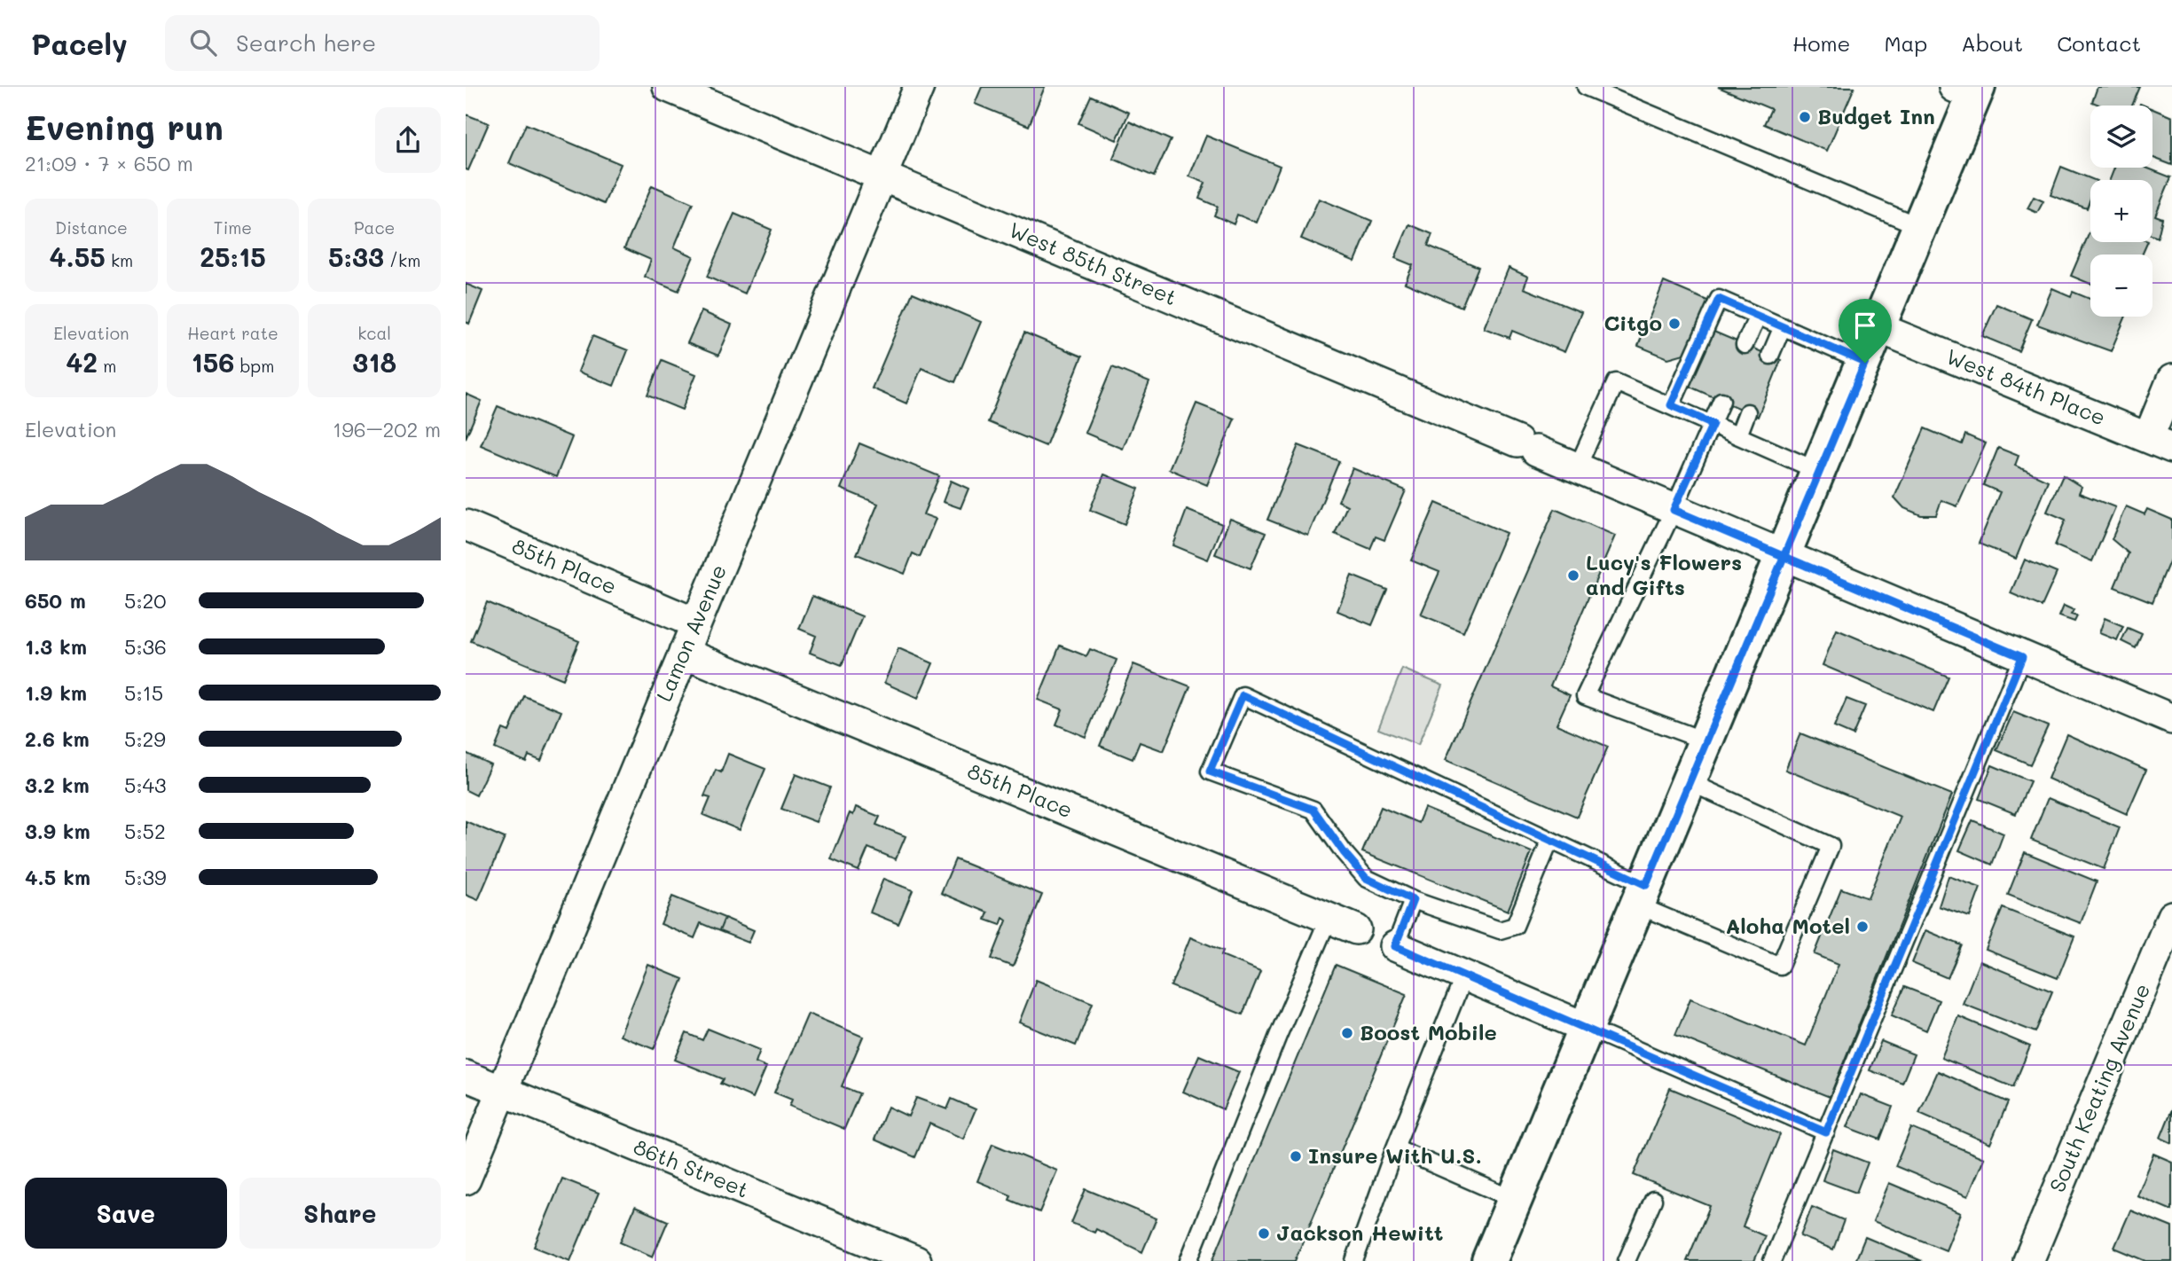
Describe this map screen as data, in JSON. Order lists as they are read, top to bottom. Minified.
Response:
{"streets":{"street":["West 85th Street","West 84th Place","85th Place","Lamon Avenue","South Keating Avenue","86th Street"]},"crossings":[["West 85th Street","Lamon Avenue"],["85th Place","Lamon Avenue"],["Lamon Avenue","86th Street"]],"places":["Budget Inn","Citgo","Lucy's Flowers and Gifts","Aloha Motel","Boost Mobile","Insure With U.S.","Jackson Hewitt"],"page":{"header":"Pacely","search":"Search here","nav":["Home","Map","About","Contact"],"heading":["Evening run","21:09 · 7 × 650 m"],"map_buttons":["+","−"],"stats":[["Distance","4.55 km"],["Time","25:15"],["Pace","5:33 /km"],["Elevation","42 m"],["Heart rate","156 bpm"],["kcal","318"]],"chart":["Elevation","196–202 m"],"list":[{"name":"650 m","note":"5:20"},{"name":"1.3 km","note":"5:36"},{"name":"1.9 km","note":"5:15"},{"name":"2.6 km","note":"5:29"},{"name":"3.2 km","note":"5:43"},{"name":"3.9 km","note":"5:52"},{"name":"4.5 km","note":"5:39"}],"buttons":["Save","Share"]}}
